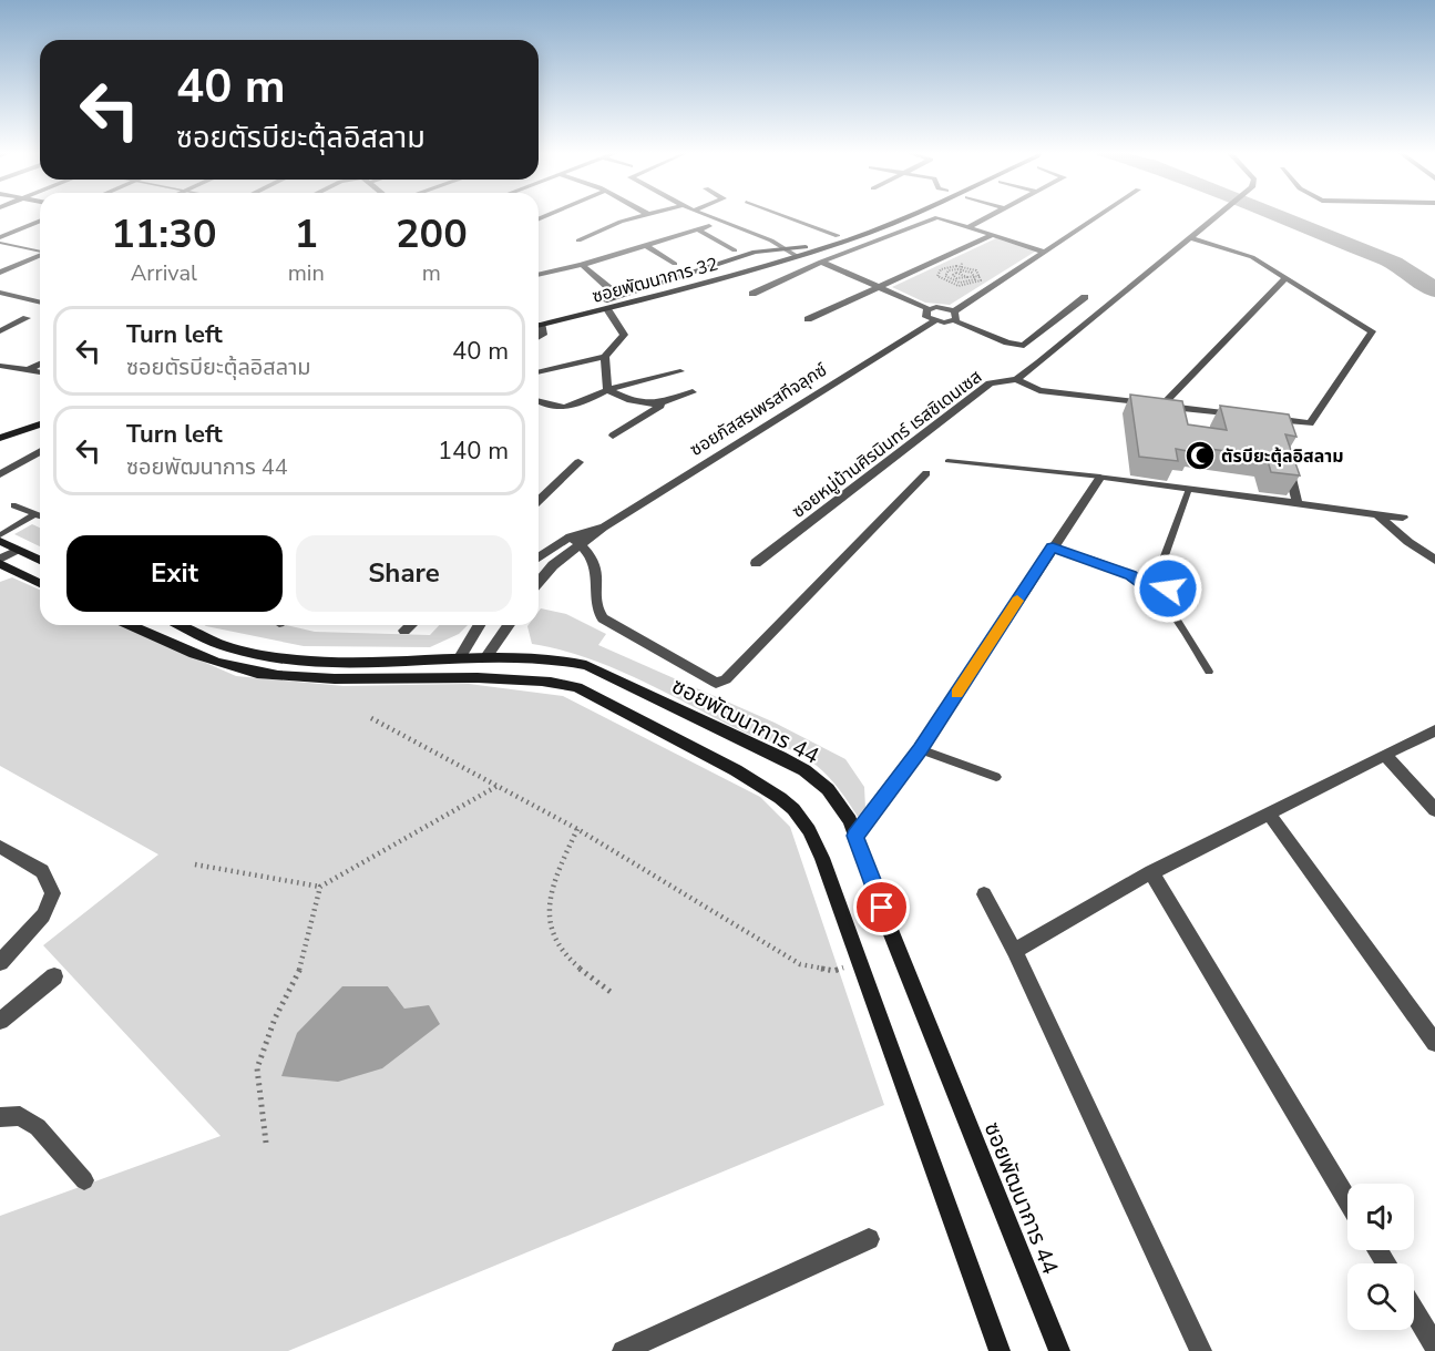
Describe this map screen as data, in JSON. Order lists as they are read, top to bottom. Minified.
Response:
{"streets":{"street":["ซอยพัฒนาการ 32","ซอยภัสสรเพรสทีจลุกซ์","ซอยหมู่บ้านศิรนินทร์ เรสซิเดนเซส","ซอยพัฒนาการ 44"]},"places":{"mosque":["ตัรบียะตุ้ลอิสลาม"]},"page":{"turn":["40 m","ซอยตัรบียะตุ้ลอิสลาม"],"eta":["11:30","Arrival","1","min","200","m"],"list":[{"name":"Turn left","note":"ซอยตัรบียะตุ้ลอิสลาม","value":"40 m"},{"name":"Turn left","note":"ซอยพัฒนาการ 44","value":"140 m"}],"buttons":["Exit","Share"]}}
